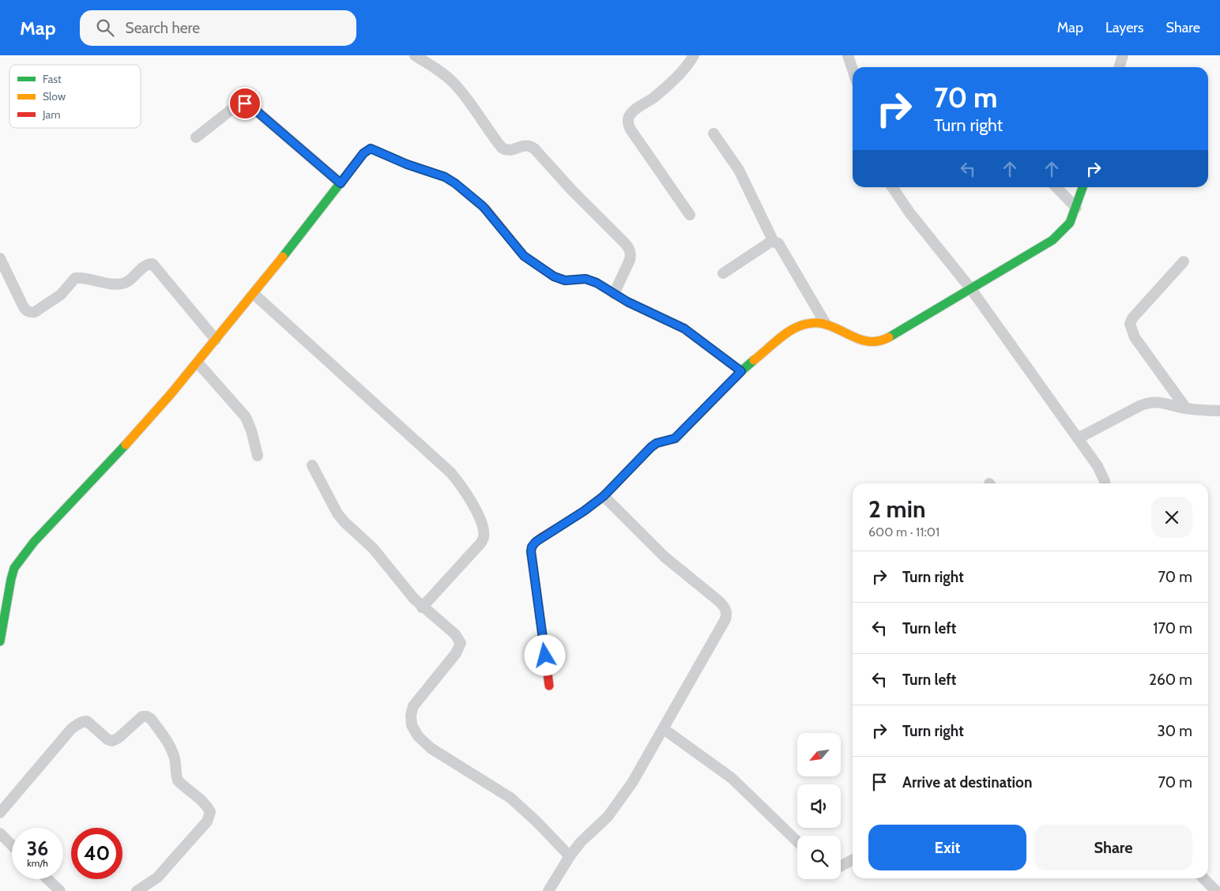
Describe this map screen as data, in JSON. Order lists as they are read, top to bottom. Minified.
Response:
{"legend":["Fast","Slow","Jam"],"north":"bottom left","page":{"header":"Map","search":"Search here","nav":["Map","Layers","Share"],"turn":["70 m","Turn right"],"heading":["2 min","600 m · 11:01"],"list":[{"name":"Turn right","value":"70 m"},{"name":"Turn left","value":"170 m"},{"name":"Turn left","value":"260 m"},{"name":"Turn right","value":"30 m"},{"name":"Arrive at destination","value":"70 m"}],"buttons":["Exit","Share"],"speed":"36 km/h","limit":"40"}}
